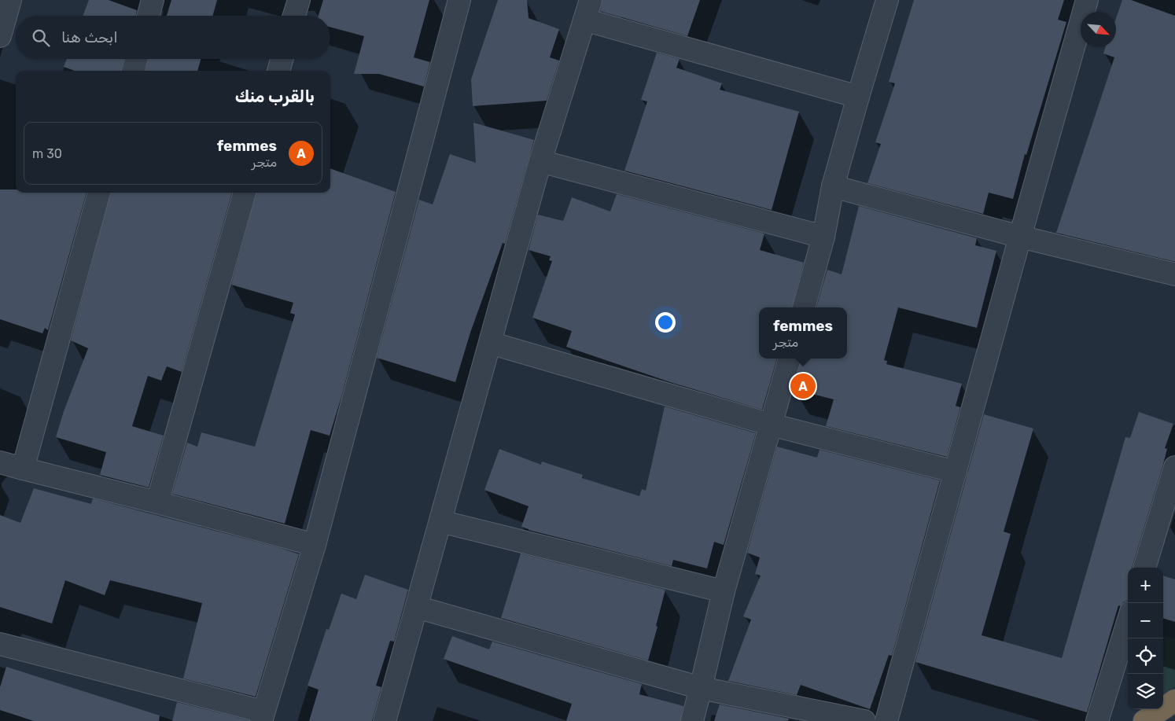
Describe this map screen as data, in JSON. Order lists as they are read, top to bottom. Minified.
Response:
{"north":"bottom right","page":{"search":"ابحث هنا","heading":"بالقرب منك","list":[{"mark":"A","name":"femmes","note":"متجر","value":"30 m"}],"popup":["femmes","متجر"],"pins":"A","map_buttons":["+","−"]}}
